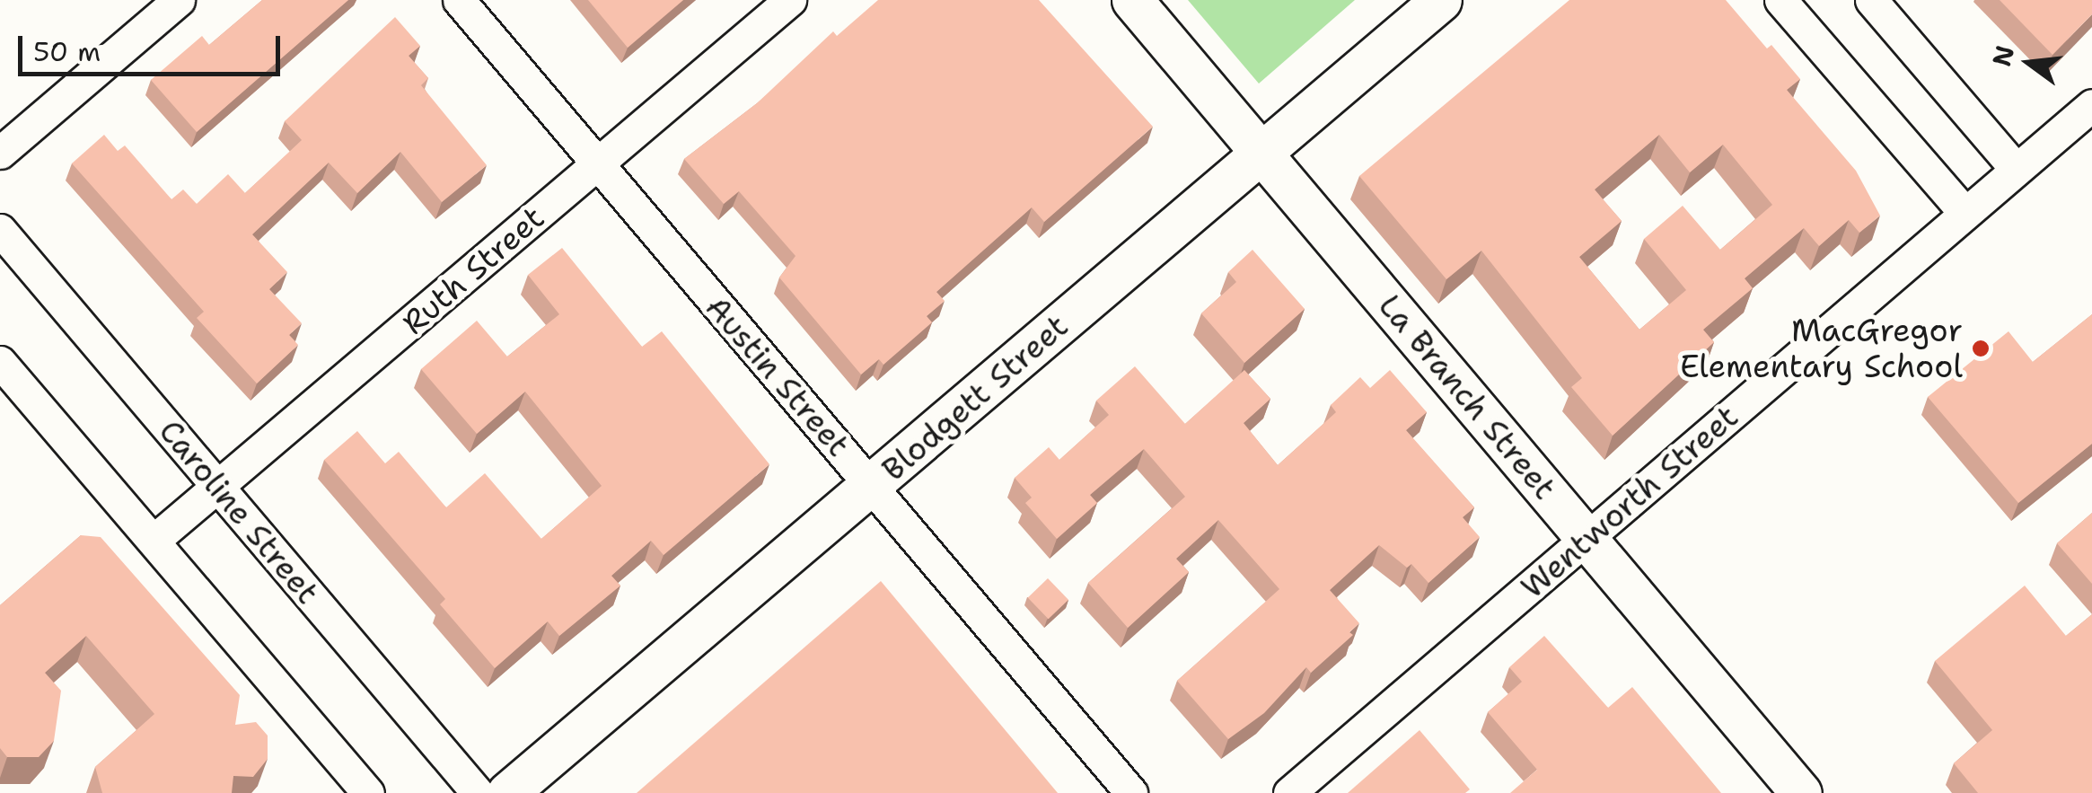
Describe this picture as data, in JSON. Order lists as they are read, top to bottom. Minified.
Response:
{"streets":{"street":["Ruth Street","Austin Street","La Branch Street","Blodgett Street","Wentworth Street","Caroline Street"]},"crossings":[["Ruth Street","Austin Street"],["Ruth Street","Caroline Street"],["Austin Street","Blodgett Street"],["La Branch Street","Blodgett Street"],["La Branch Street","Wentworth Street"]],"places":["MacGregor Elementary School"],"scale_bar":"50 m","north":"left"}
